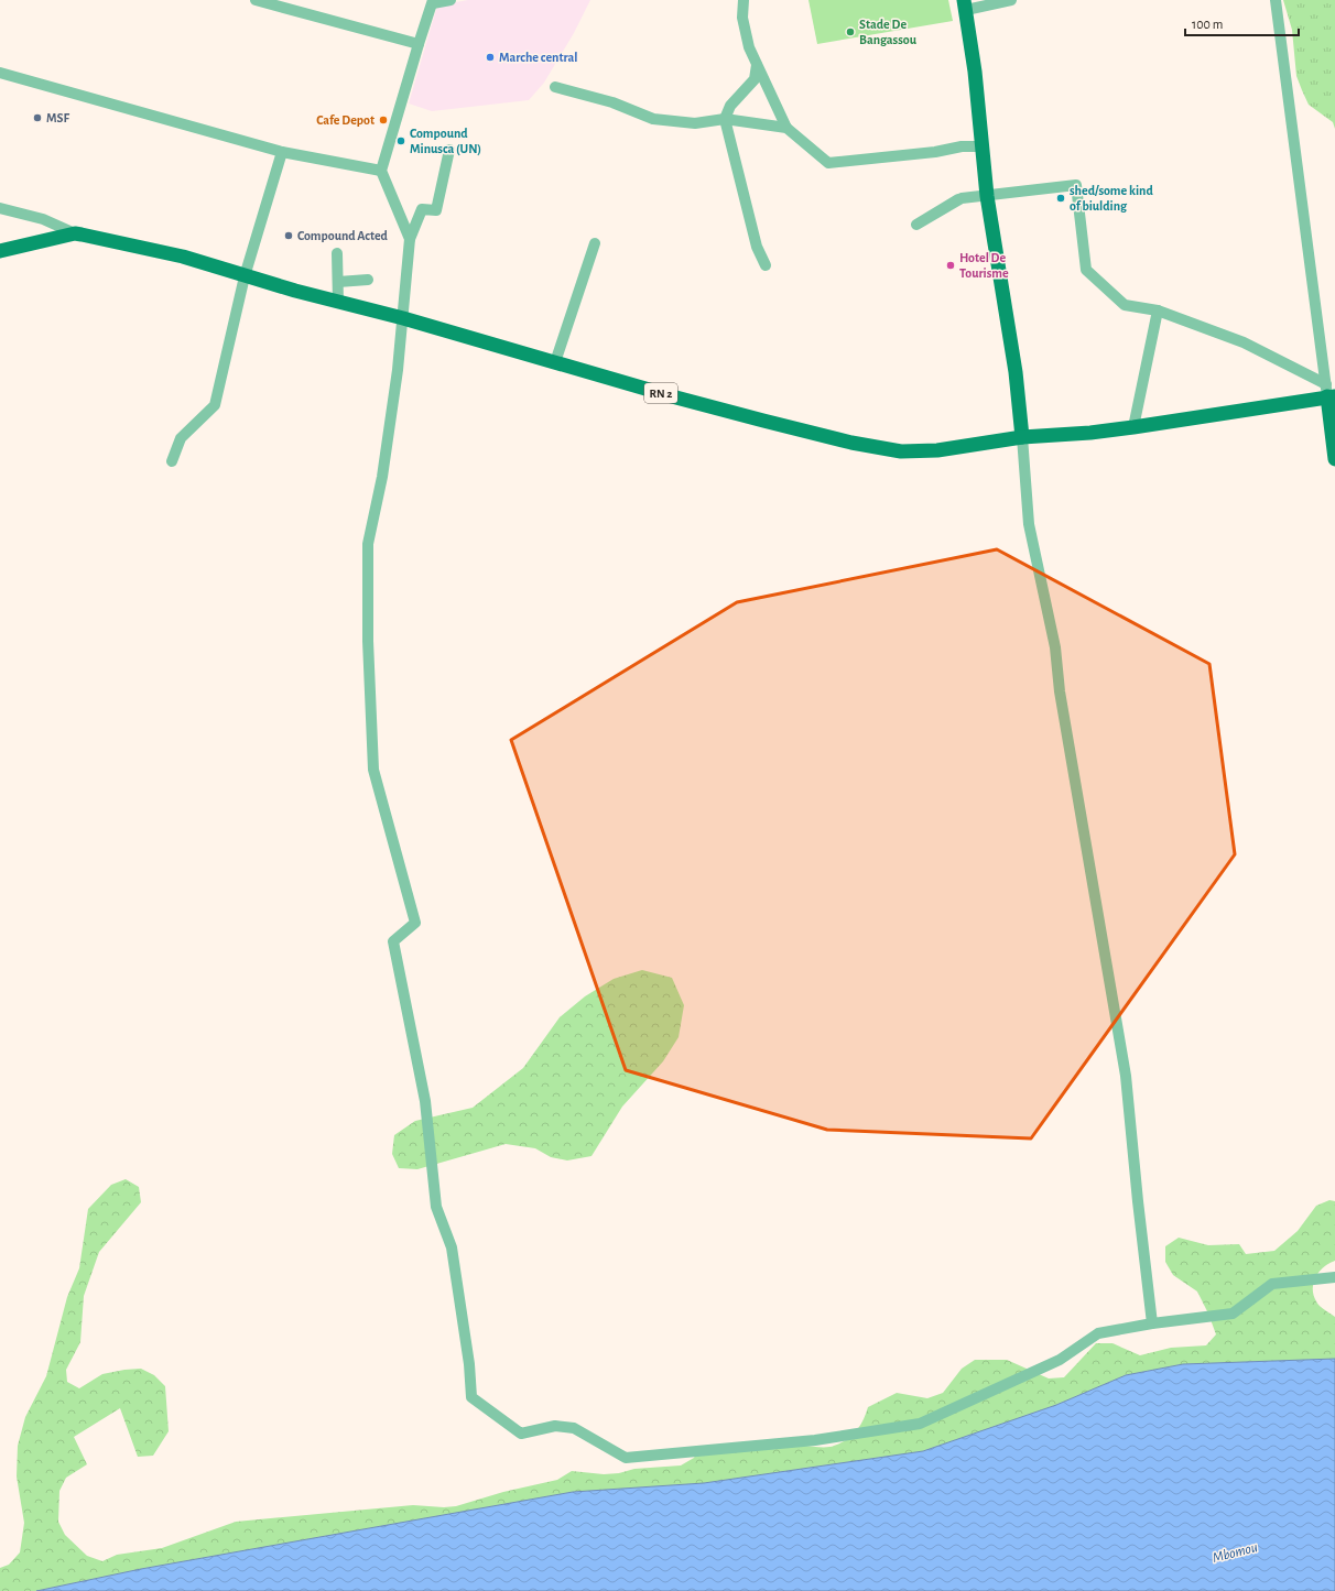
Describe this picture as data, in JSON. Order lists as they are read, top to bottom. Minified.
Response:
{"streets":{"main road":["RN 2"]},"water":["Mbomou"],"places":["Stade De Bangassou","Marche central","MSF","Cafe Depot","Compound Minusca (UN)","shed/some kind of biulding","Compound Acted","Hotel De Tourisme"],"scale_bar":"100 m"}
